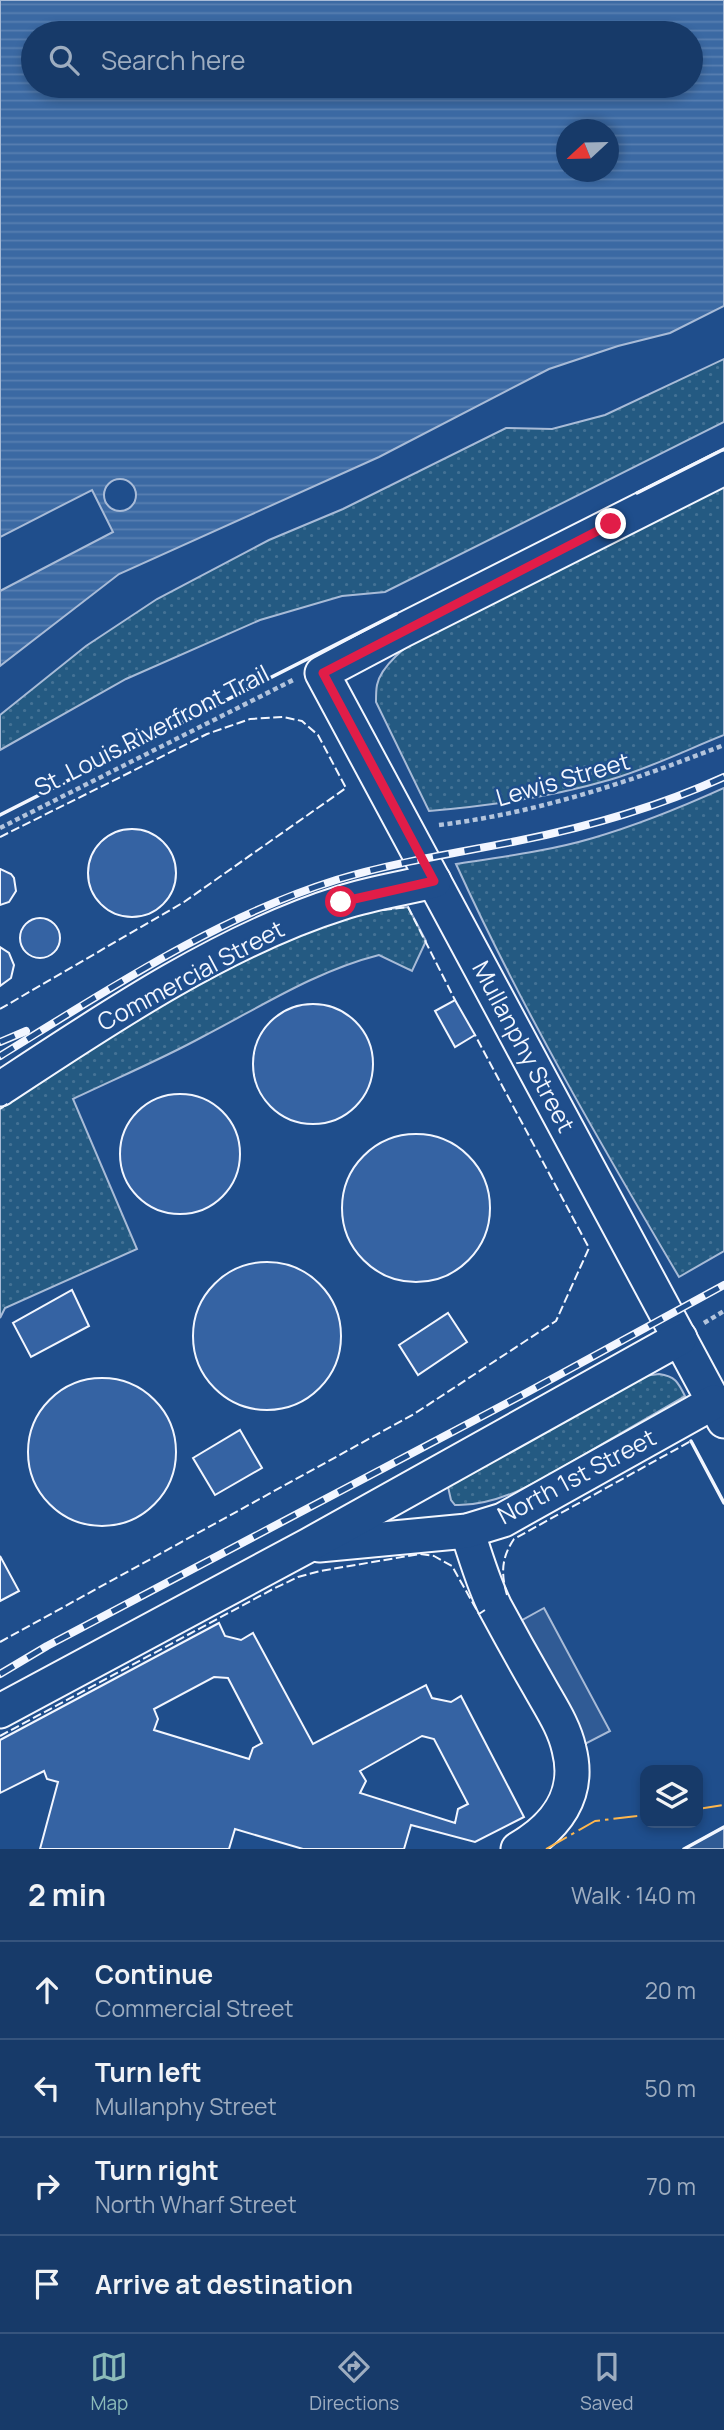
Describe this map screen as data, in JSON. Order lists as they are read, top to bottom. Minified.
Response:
{"streets":{"street":["Commercial Street","Mullanphy Street","North 1st Street"],"path":["St. Louis Riverfront Trail","Lewis Street"]},"crossings":[["St. Louis Riverfront Trail","Mullanphy Street"],["Lewis Street","Mullanphy Street"],["Commercial Street","Mullanphy Street"],["Mullanphy Street","North 1st Street"]],"north":"left","page":{"search":"Search here","heading":["2 min","Walk · 140 m"],"list":[["Continue","Commercial Street","20 m"],["Turn left","Mullanphy Street","50 m"],["Turn right","North Wharf Street","70 m"],"Arrive at destination"],"nav":["Map","Directions","Saved"]}}
